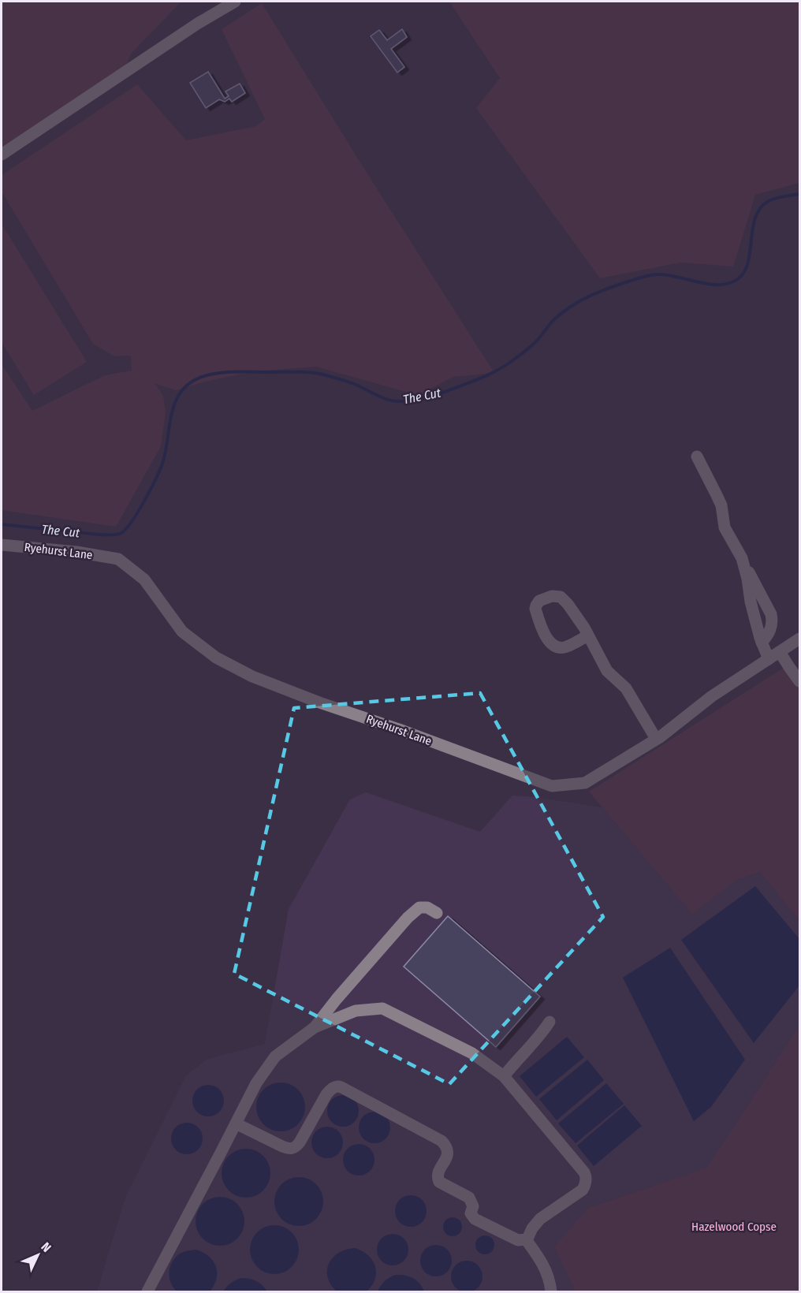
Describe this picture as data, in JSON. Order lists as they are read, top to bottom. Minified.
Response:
{"streets":{"street":["Ryehurst Lane"]},"water":["The Cut"],"parks":["Hazelwood Copse"],"north":"top right"}
